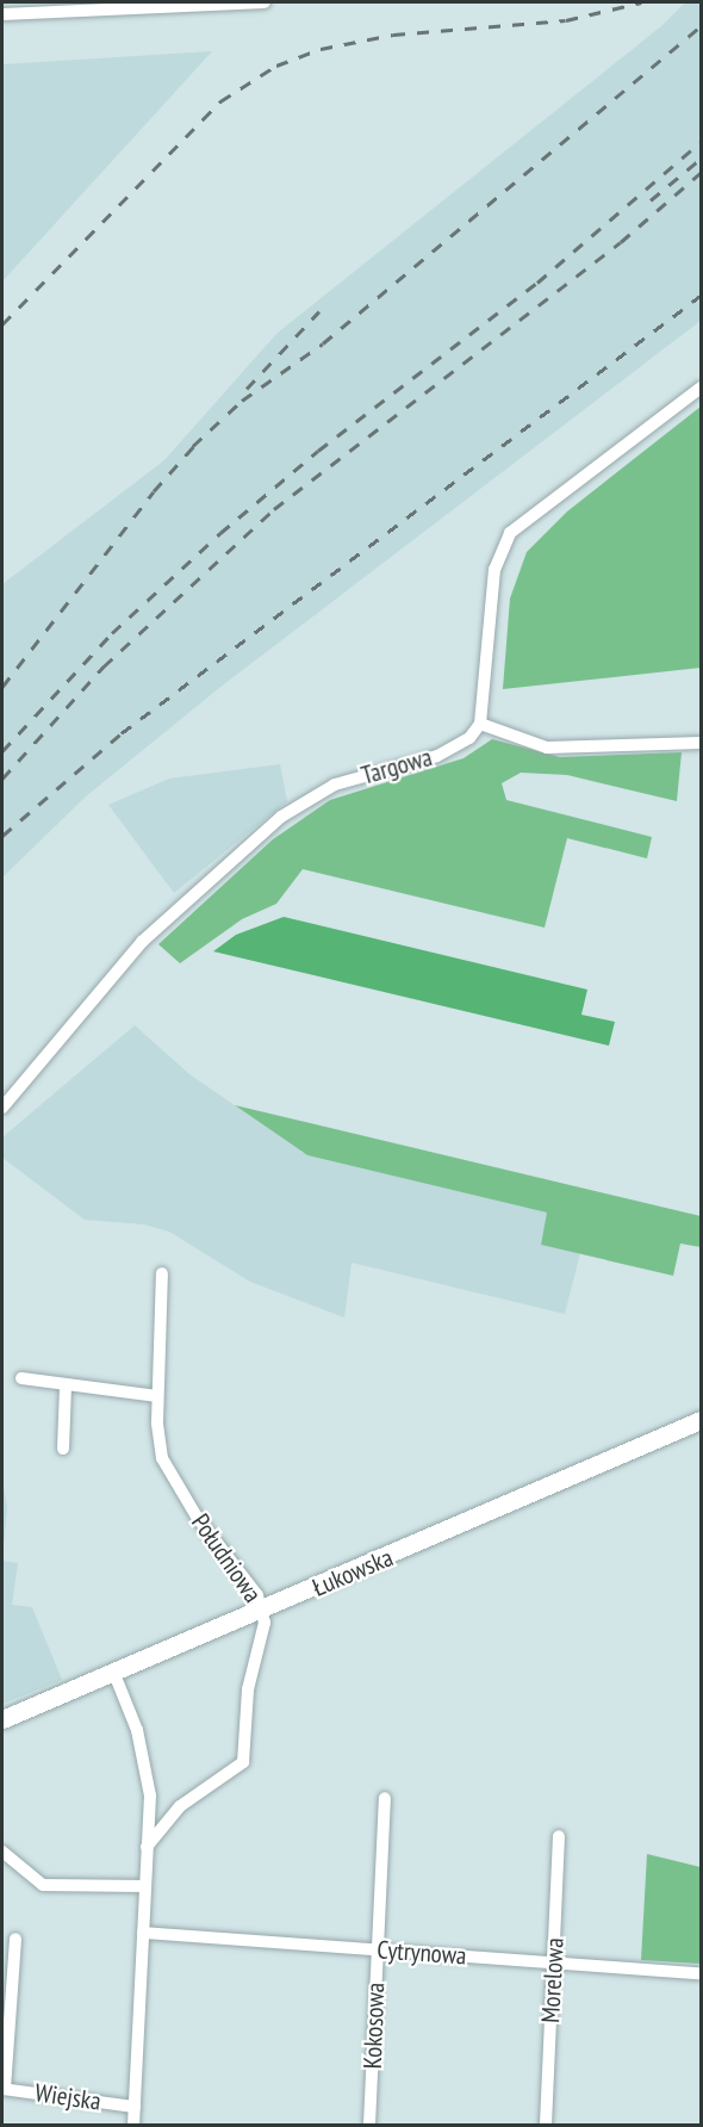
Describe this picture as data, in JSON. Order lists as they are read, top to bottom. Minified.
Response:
{"streets":{"main road":["Łukowska"],"street":["Targowa","Południowa","Cytrynowa","Morelowa","Kokosowa","Wiejska"]},"crossings":[["Południowa","Łukowska"],["Cytrynowa","Morelowa"],["Cytrynowa","Kokosowa"]]}
